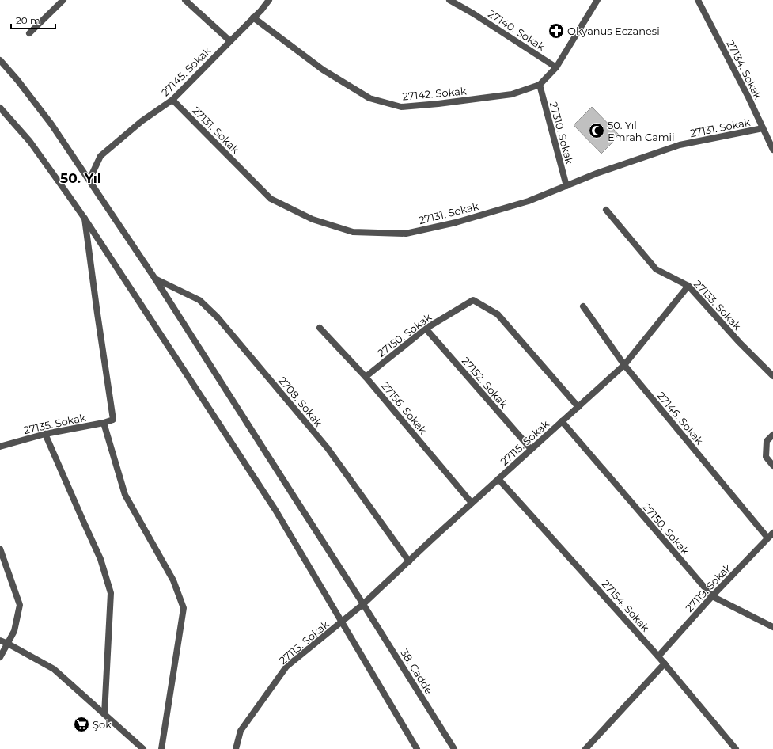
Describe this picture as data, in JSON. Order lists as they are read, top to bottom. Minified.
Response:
{"streets":{"street":["27140. Sokak","27134. Sokak","27145. Sokak","27142. Sokak","27131. Sokak","27310. Sokak","27133. Sokak","27150. Sokak","27152. Sokak","2708. Sokak","27156. Sokak","27146. Sokak","27135. Sokak","27115. Sokak","27119. Sokak","27154. Sokak","27113. Sokak","38. Cadde"]},"crossings":[["27140. Sokak","27142. Sokak"],["27134. Sokak","27131. Sokak"],["27145. Sokak","27142. Sokak"],["27145. Sokak","27131. Sokak"],["27145. Sokak","38. Cadde"],["27142. Sokak","27310. Sokak"],["27131. Sokak","27310. Sokak"],["27133. Sokak","27115. Sokak"],["27150. Sokak","27152. Sokak"],["27150. Sokak","27156. Sokak"],["27150. Sokak","27115. Sokak"],["27150. Sokak","27119. Sokak"],["27152. Sokak","27115. Sokak"],["2708. Sokak","27115. Sokak"],["2708. Sokak","38. Cadde"],["27156. Sokak","27115. Sokak"],["27146. Sokak","27115. Sokak"],["27146. Sokak","27119. Sokak"],["27115. Sokak","27154. Sokak"],["27115. Sokak","27113. Sokak"],["27115. Sokak","38. Cadde"],["27119. Sokak","27154. Sokak"],["27113. Sokak","38. Cadde"]],"districts":["50. Yıl"],"places":{"pharmacy":["Okyanus Eczanesi"],"mosque":["50. Yıl Emrah Camii"],"supermarket":["Şok"]},"scale_bar":"20 m"}
